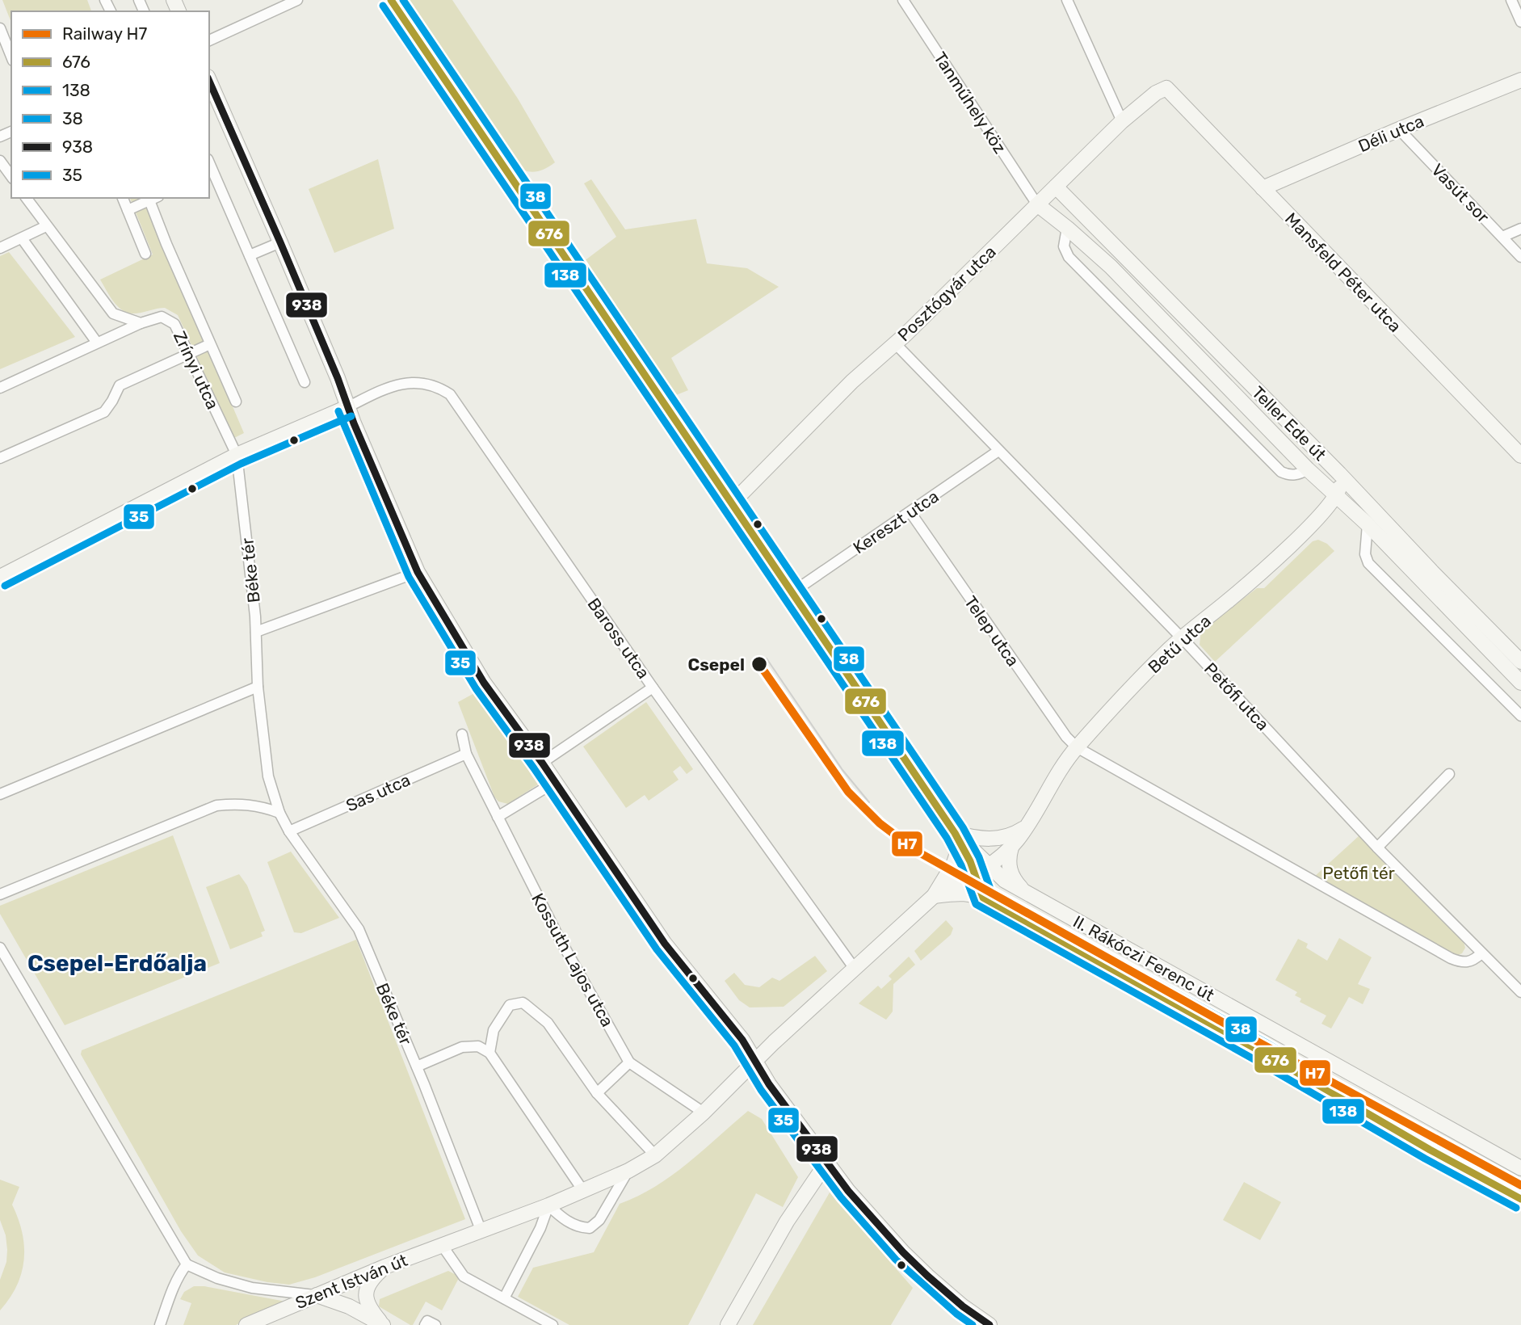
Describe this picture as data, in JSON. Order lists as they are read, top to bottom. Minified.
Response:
{"streets":{"street":["Tanműhely köz","Déli utca","Vasút sor","Mansfeld Péter utca","Posztógyár utca","Zrínyi utca","Teller Ede út","Kereszt utca","Béke tér","Telep utca","Baross utca","Betű utca","Petőfi utca","Sas utca","II. Rákóczi Ferenc út","Kossuth Lajos utca","Szent István út"]},"crossings":[["Tanműhely köz","Posztógyár utca"],["Tanműhely köz","Teller Ede út"],["Déli utca","Vasút sor"],["Déli utca","Mansfeld Péter utca"],["Mansfeld Péter utca","Posztógyár utca"],["Posztógyár utca","Teller Ede út"],["Posztógyár utca","Petőfi utca"],["Posztógyár utca","II. Rákóczi Ferenc út"],["Zrínyi utca","Béke tér"],["Teller Ede út","Betű utca"],["Kereszt utca","Telep utca"],["Kereszt utca","Petőfi utca"],["Kereszt utca","II. Rákóczi Ferenc út"],["Béke tér","Sas utca"],["Béke tér","Szent István út"],["Telep utca","Betű utca"],["Baross utca","Szent István út"],["Betű utca","Petőfi utca"],["Betű utca","II. Rákóczi Ferenc út"],["Betű utca","Szent István út"],["Sas utca","Kossuth Lajos utca"],["II. Rákóczi Ferenc út","Szent István út"]],"districts":["Csepel-Erdőalja"],"parks":["Petőfi tér"],"places":["Csepel"],"lines":["transit line 676","transit line 38","transit line 138","transit line 938","transit line 35","rail line H7"],"legend":["Railway H7","676","138","38","938","35"]}
